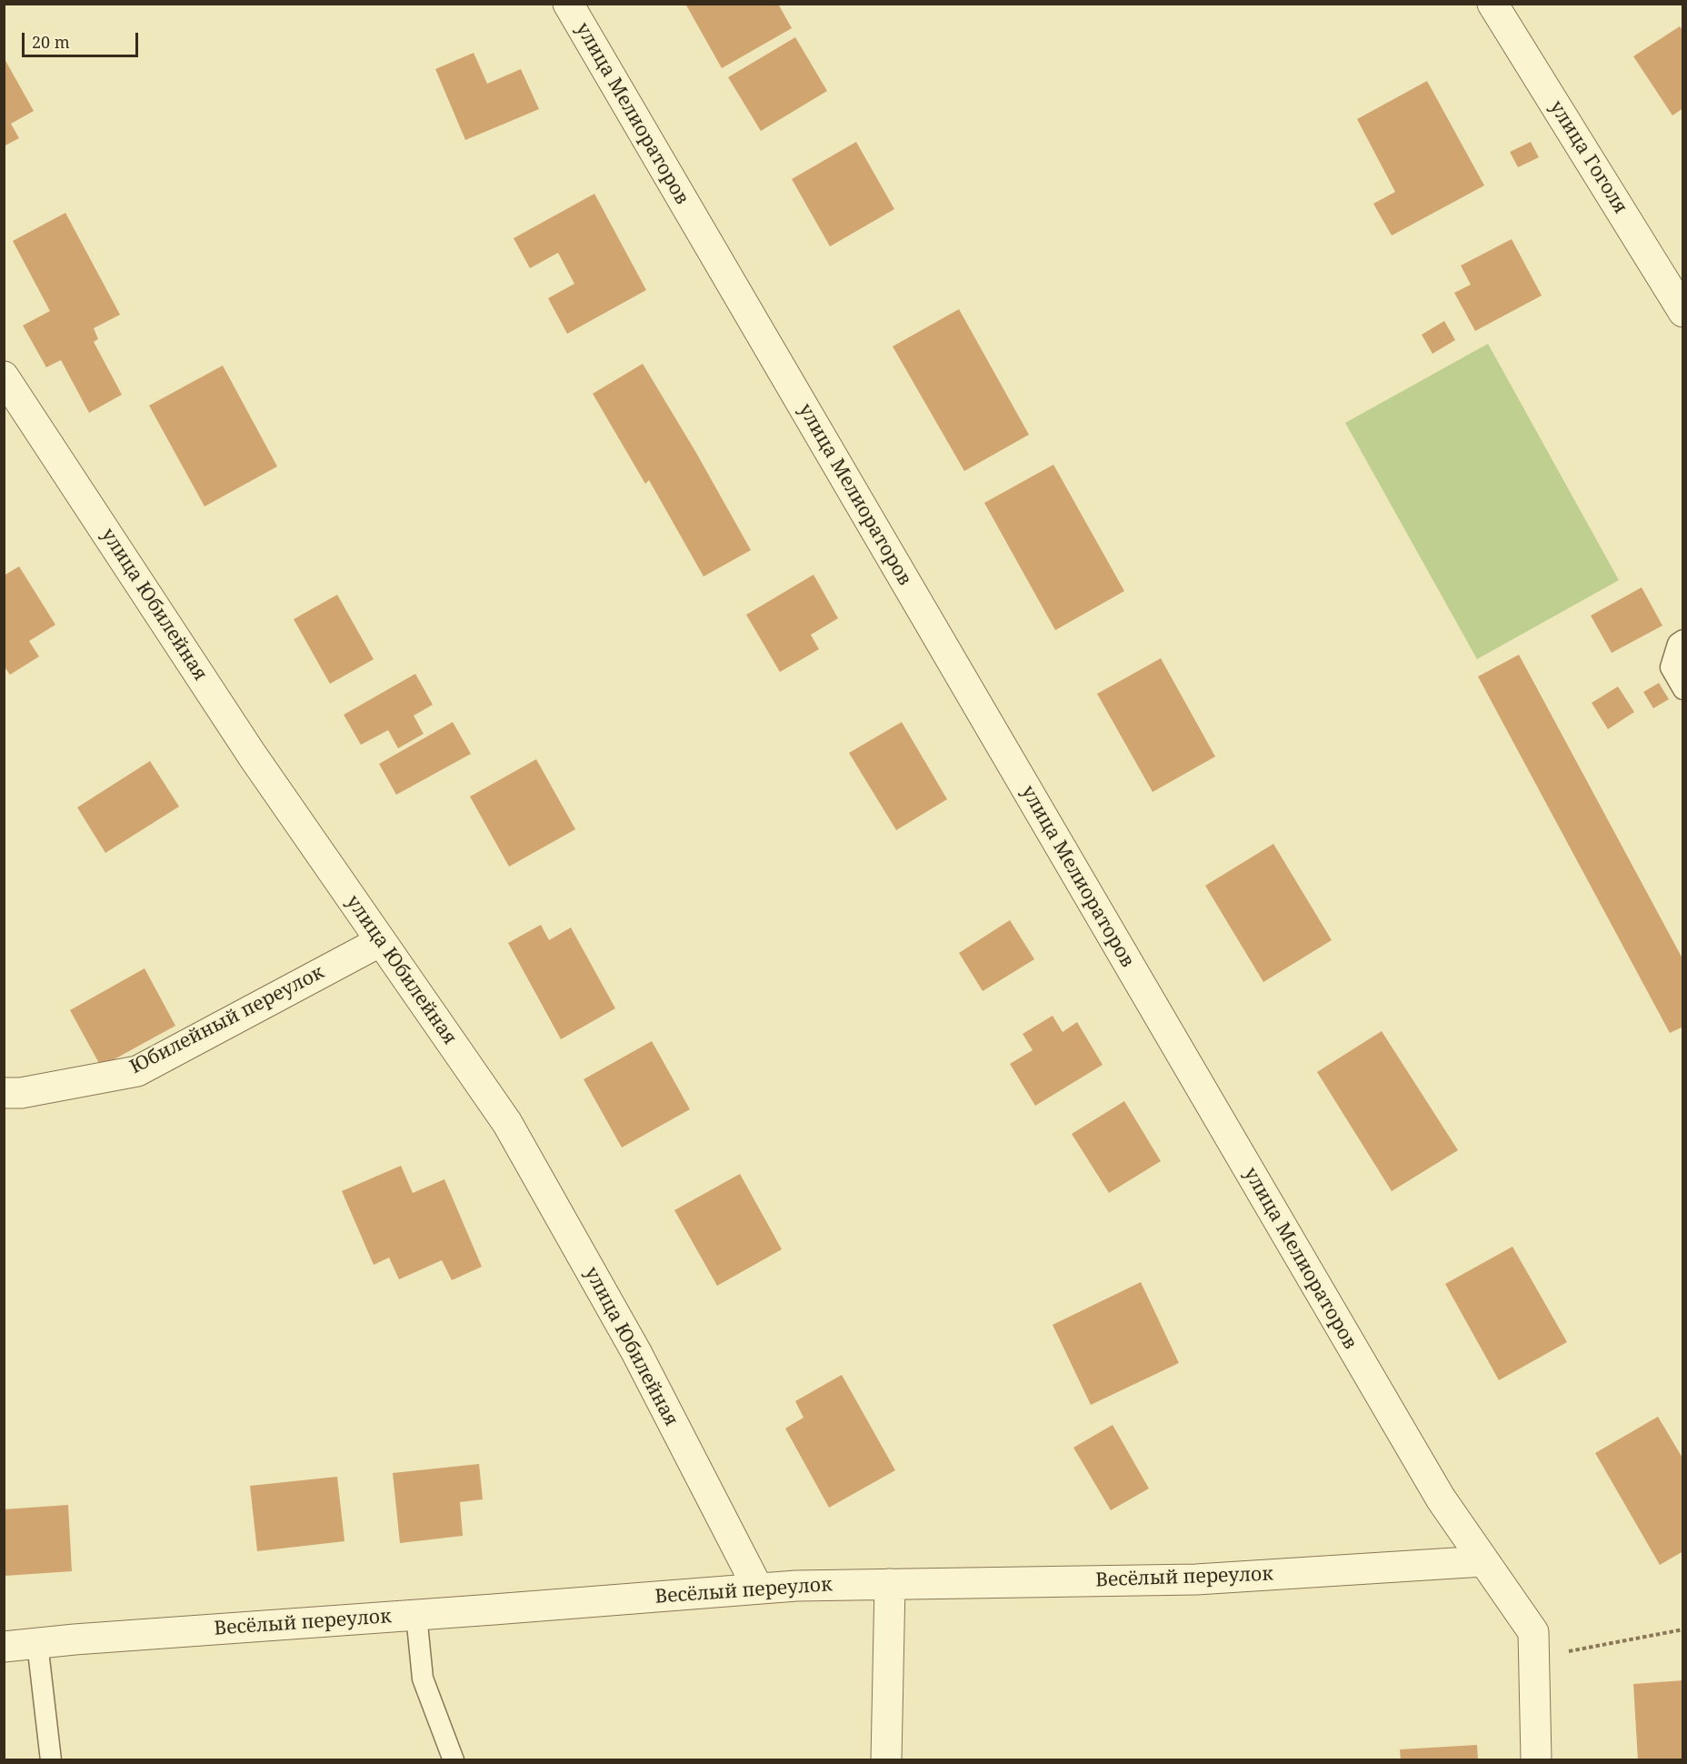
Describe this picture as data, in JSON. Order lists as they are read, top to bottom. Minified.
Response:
{"streets":{"street":["улица Мелиораторов","улица Гоголя","улица Юбилейная","Юбилейный переулок","Весёлый переулок"]},"crossings":[["улица Мелиораторов","Весёлый переулок"],["улица Юбилейная","Юбилейный переулок"],["улица Юбилейная","Весёлый переулок"]],"scale_bar":"20 m"}
